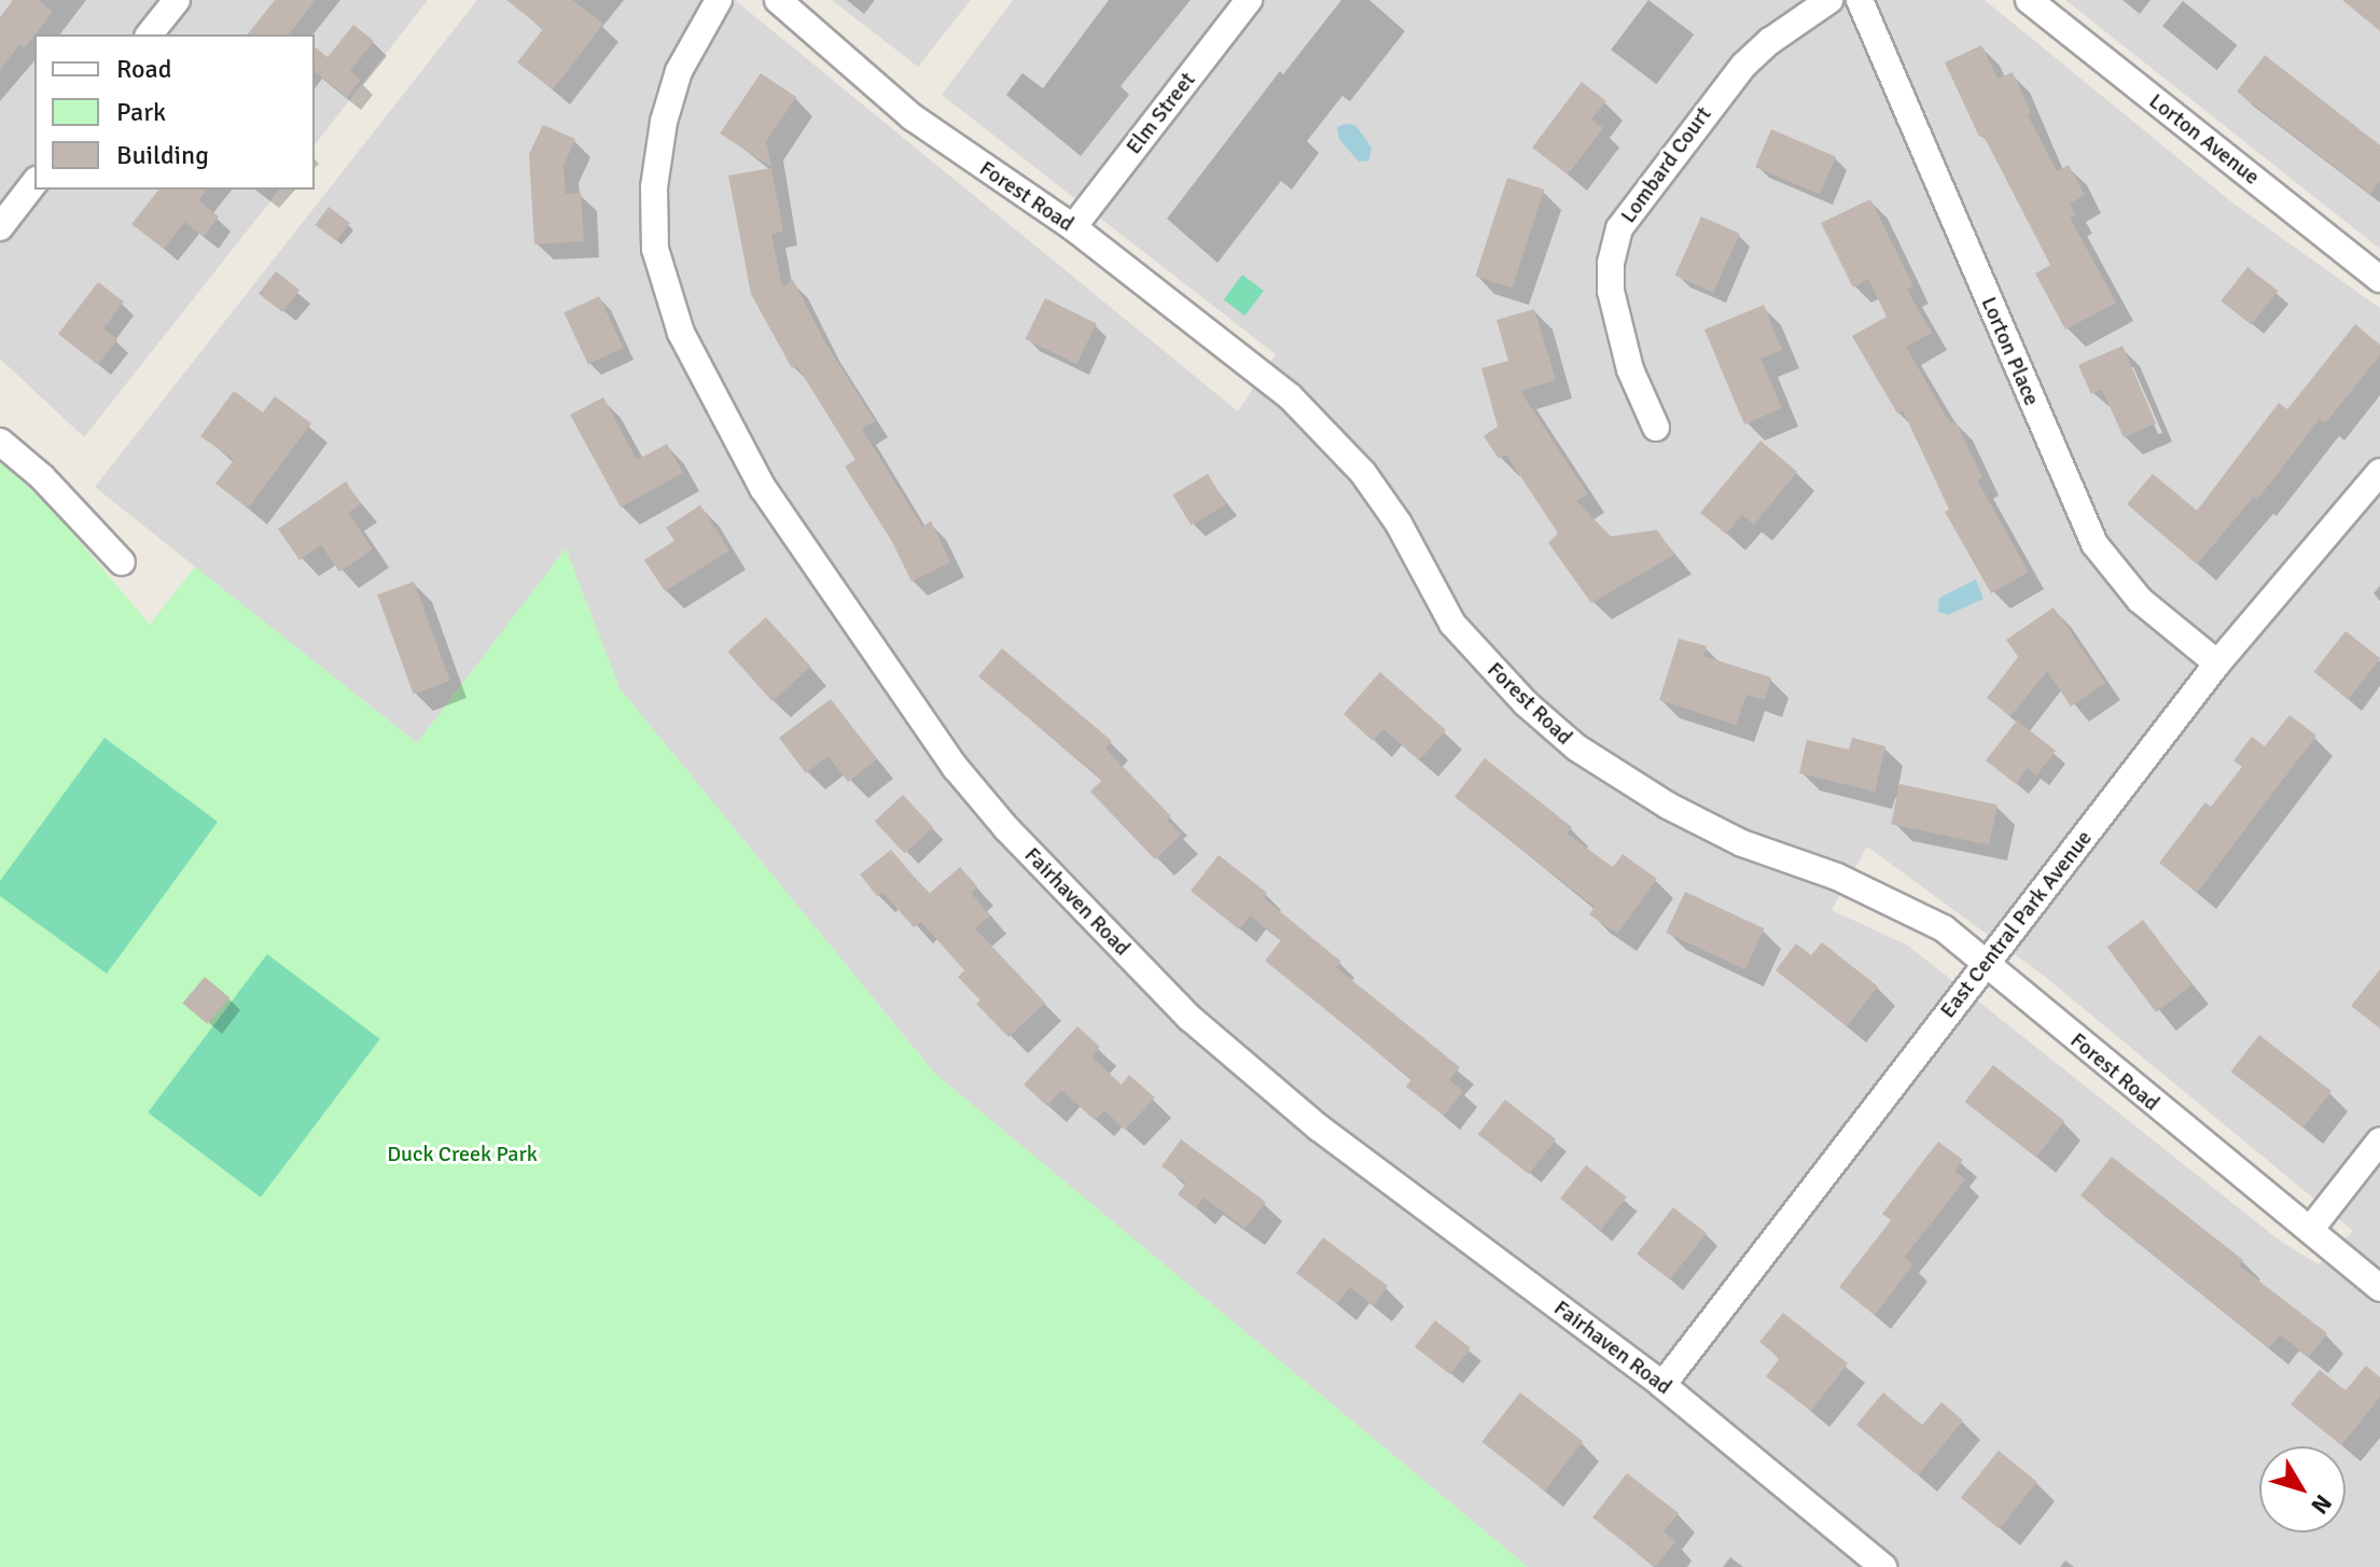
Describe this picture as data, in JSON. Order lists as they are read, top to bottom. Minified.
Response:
{"streets":{"street":["Elm Street","Lorton Avenue","Lombard Court","Forest Road","Lorton Place","Fairhaven Road","East Central Park Avenue"]},"crossings":[["Elm Street","Forest Road"],["Forest Road","East Central Park Avenue"],["Lorton Place","East Central Park Avenue"],["Fairhaven Road","East Central Park Avenue"]],"parks":["Duck Creek Park"],"legend":["Road","Park","Building"],"north":"bottom right"}
